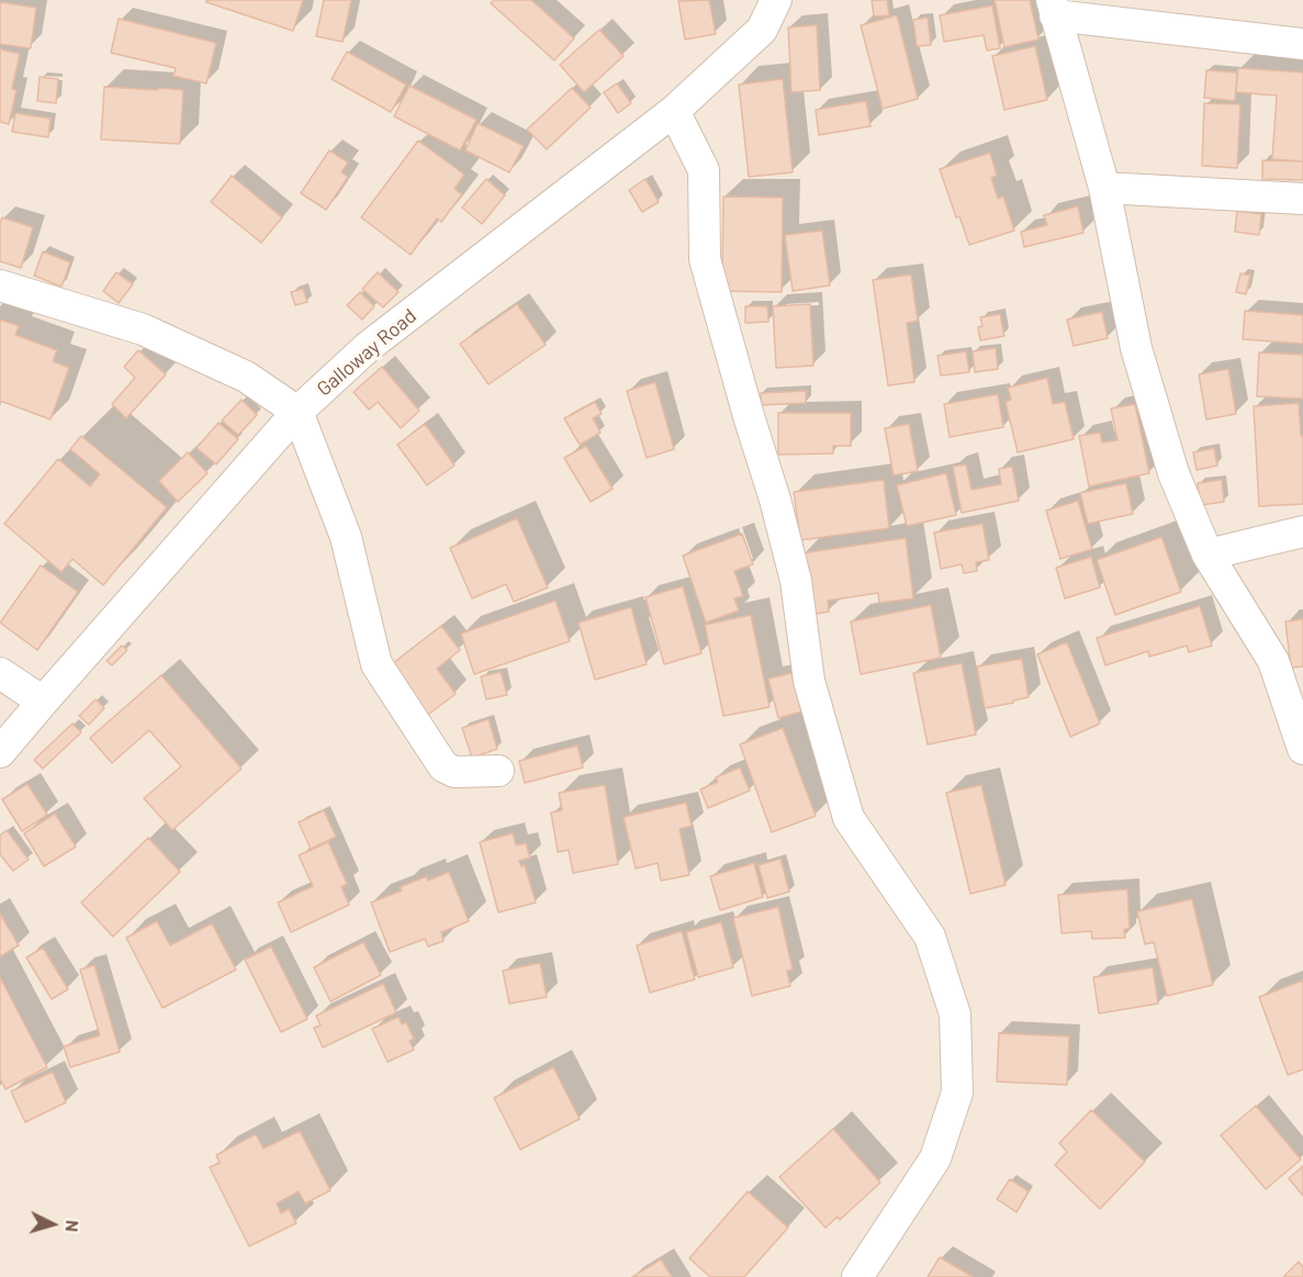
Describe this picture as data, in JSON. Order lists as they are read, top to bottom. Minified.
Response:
{"streets":{"street":["Galloway Road"]},"north":"right"}
